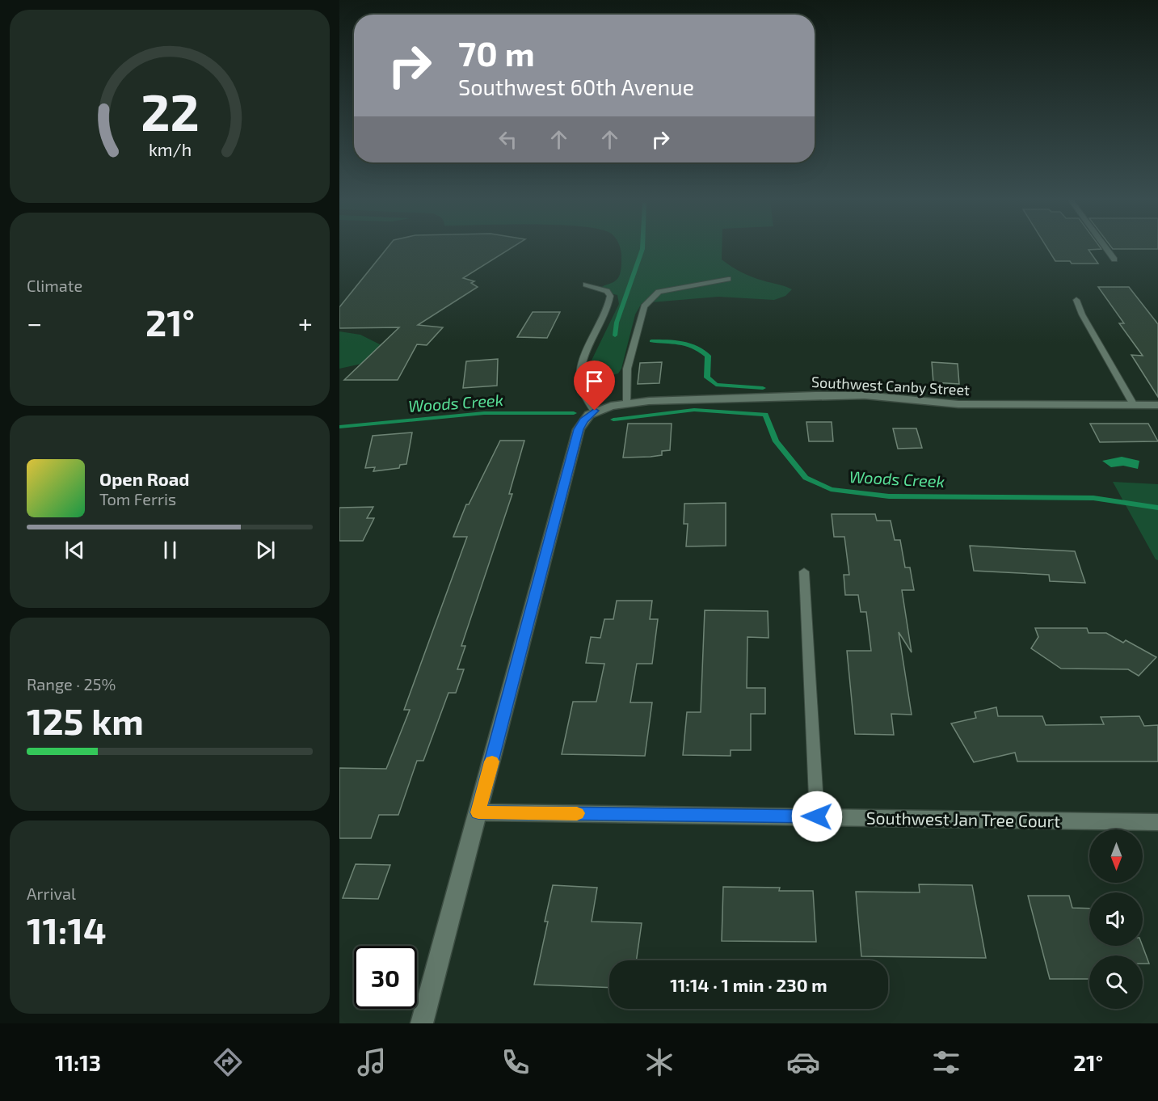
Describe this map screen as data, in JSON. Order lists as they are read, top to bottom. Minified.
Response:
{"streets":{"street":["Southwest Canby Street","Southwest Jan Tree Court"]},"water":["Woods Creek"],"north":"bottom","page":{"turn":["70 m","Southwest 60th Avenue"],"tile":["Climate",["Range · 25%","125 km"],["Arrival","11:14"]],"heat":["−","21°","+"],"song":["Open Road","Tom Ferris"],"limit":"30","trip":"11:14 · 1 min · 230 m","tabs":["11:13","21°"],"gauge":["22","km/h"]}}
